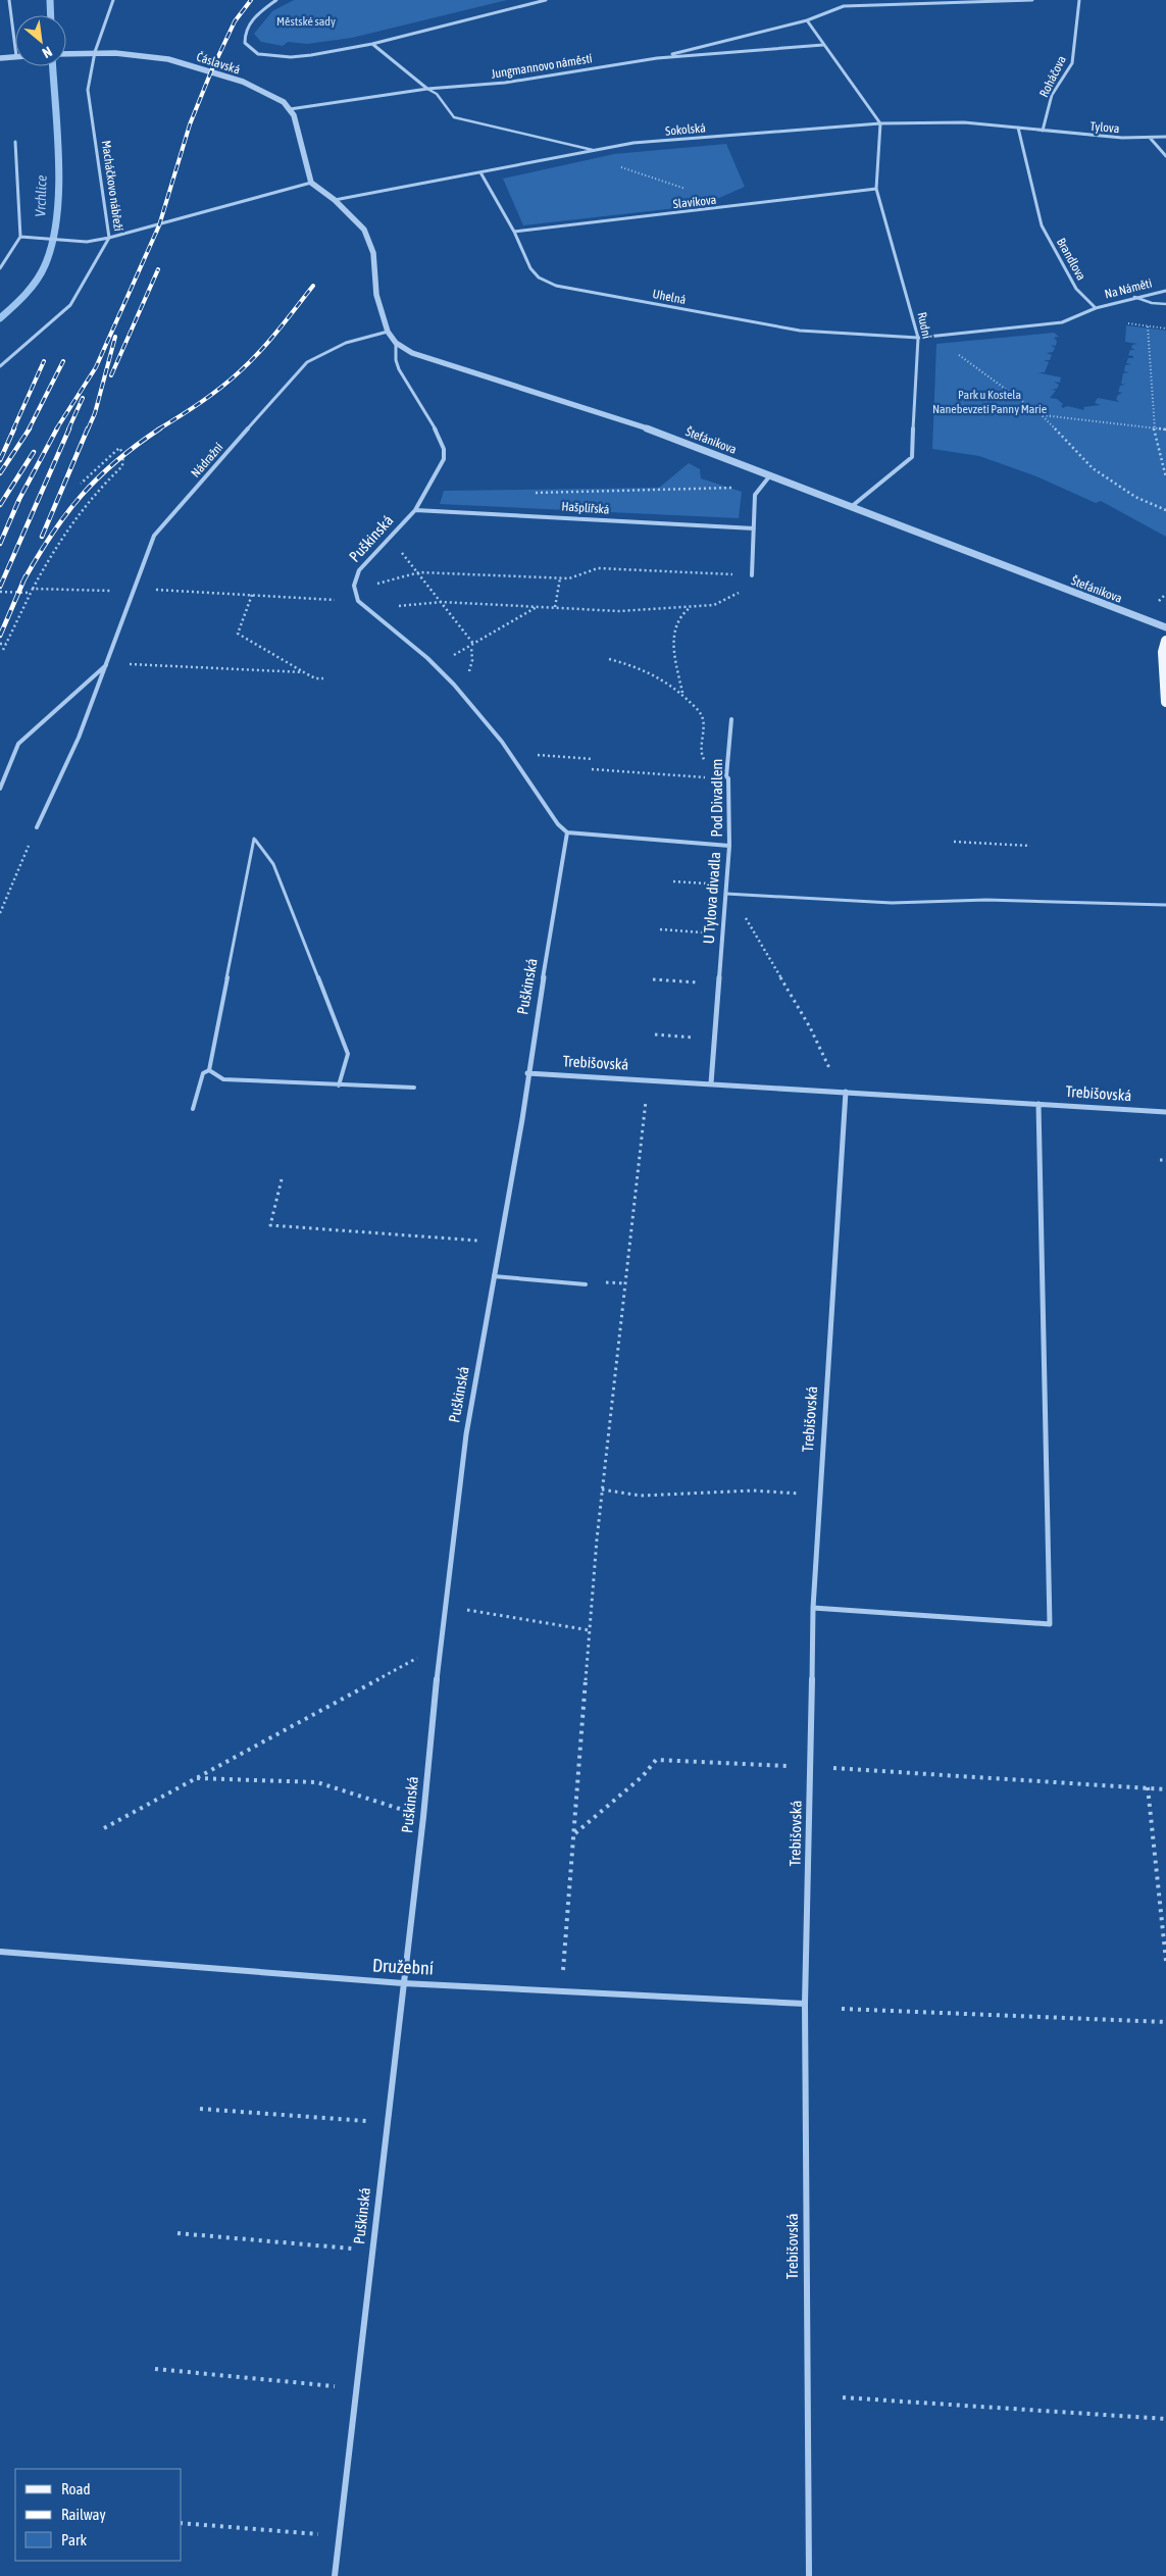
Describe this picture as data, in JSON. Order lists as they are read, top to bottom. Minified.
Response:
{"streets":{"street":["Čáslavská","Jungmannovo náměstí","Roháčova","Tylova","Sokolská","Macháčkovo nábřeží","Slavíkova","Brandlova","Na Náměti","Uhelná","Rudní","Štefánikova","Nádražní","Hašplířská","Puškinská","Pod Divadlem","U Tylova divadla","Trebišovská","Družební"]},"crossings":[["Čáslavská","Jungmannovo náměstí"],["Čáslavská","Macháčkovo nábřeží"],["Roháčova","Tylova"],["Roháčova","Sokolská"],["Tylova","Sokolská"],["Sokolská","Brandlova"],["Sokolská","Uhelná"],["Sokolská","Rudní"],["Sokolská","Štefánikova"],["Slavíkova","Uhelná"],["Slavíkova","Rudní"],["Brandlova","Na Náměti"],["Uhelná","Rudní"],["Rudní","Štefánikova"],["Štefánikova","Nádražní"],["Štefánikova","Puškinská"],["Hašplířská","Puškinská"],["Puškinská","U Tylova divadla"],["Puškinská","Trebišovská"],["Puškinská","Družební"],["Pod Divadlem","U Tylova divadla"],["U Tylova divadla","Trebišovská"],["Trebišovská","Družební"]],"water":["Vrchlice"],"parks":["Městské sady","Park u Kostela Nanebevzetí Panny Marie"],"legend":["Road","Railway","Park"],"north":"bottom right"}
